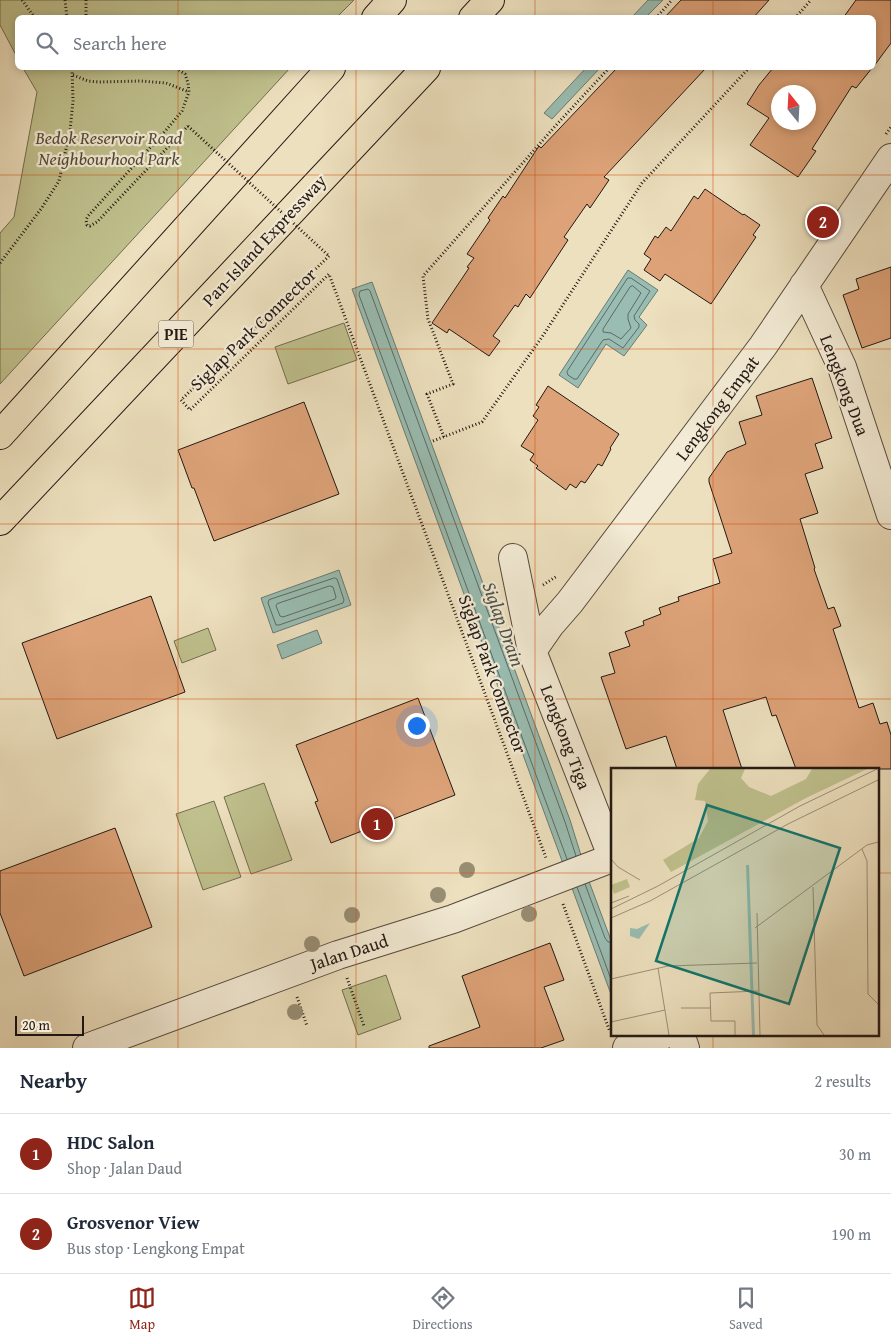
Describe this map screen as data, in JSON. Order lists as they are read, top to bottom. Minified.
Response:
{"streets":{"highway":["Pan-Island Expressway","PIE"],"street":["Lengkong Dua","Lengkong Empat","Lengkong Tiga","Jalan Daud"],"path":["Siglap Park Connector"]},"crossings":[["Siglap Park Connector","Jalan Daud"],["Lengkong Dua","Lengkong Empat"],["Lengkong Empat","Lengkong Tiga"],["Lengkong Tiga","Jalan Daud"]],"water":["Siglap Drain"],"parks":["Bedok Reservoir Road Neighbourhood Park"],"scale_bar":"20 m","north":"top","page":{"search":"Search here","pins":["2","1"],"scale":"20 m","heading":["Nearby","2 results"],"list":[{"mark":"1","name":"HDC Salon","note":"Shop · Jalan Daud","value":"30 m"},{"mark":"2","name":"Grosvenor View","note":"Bus stop · Lengkong Empat","value":"190 m"}],"nav":["Map","Directions","Saved"]}}
